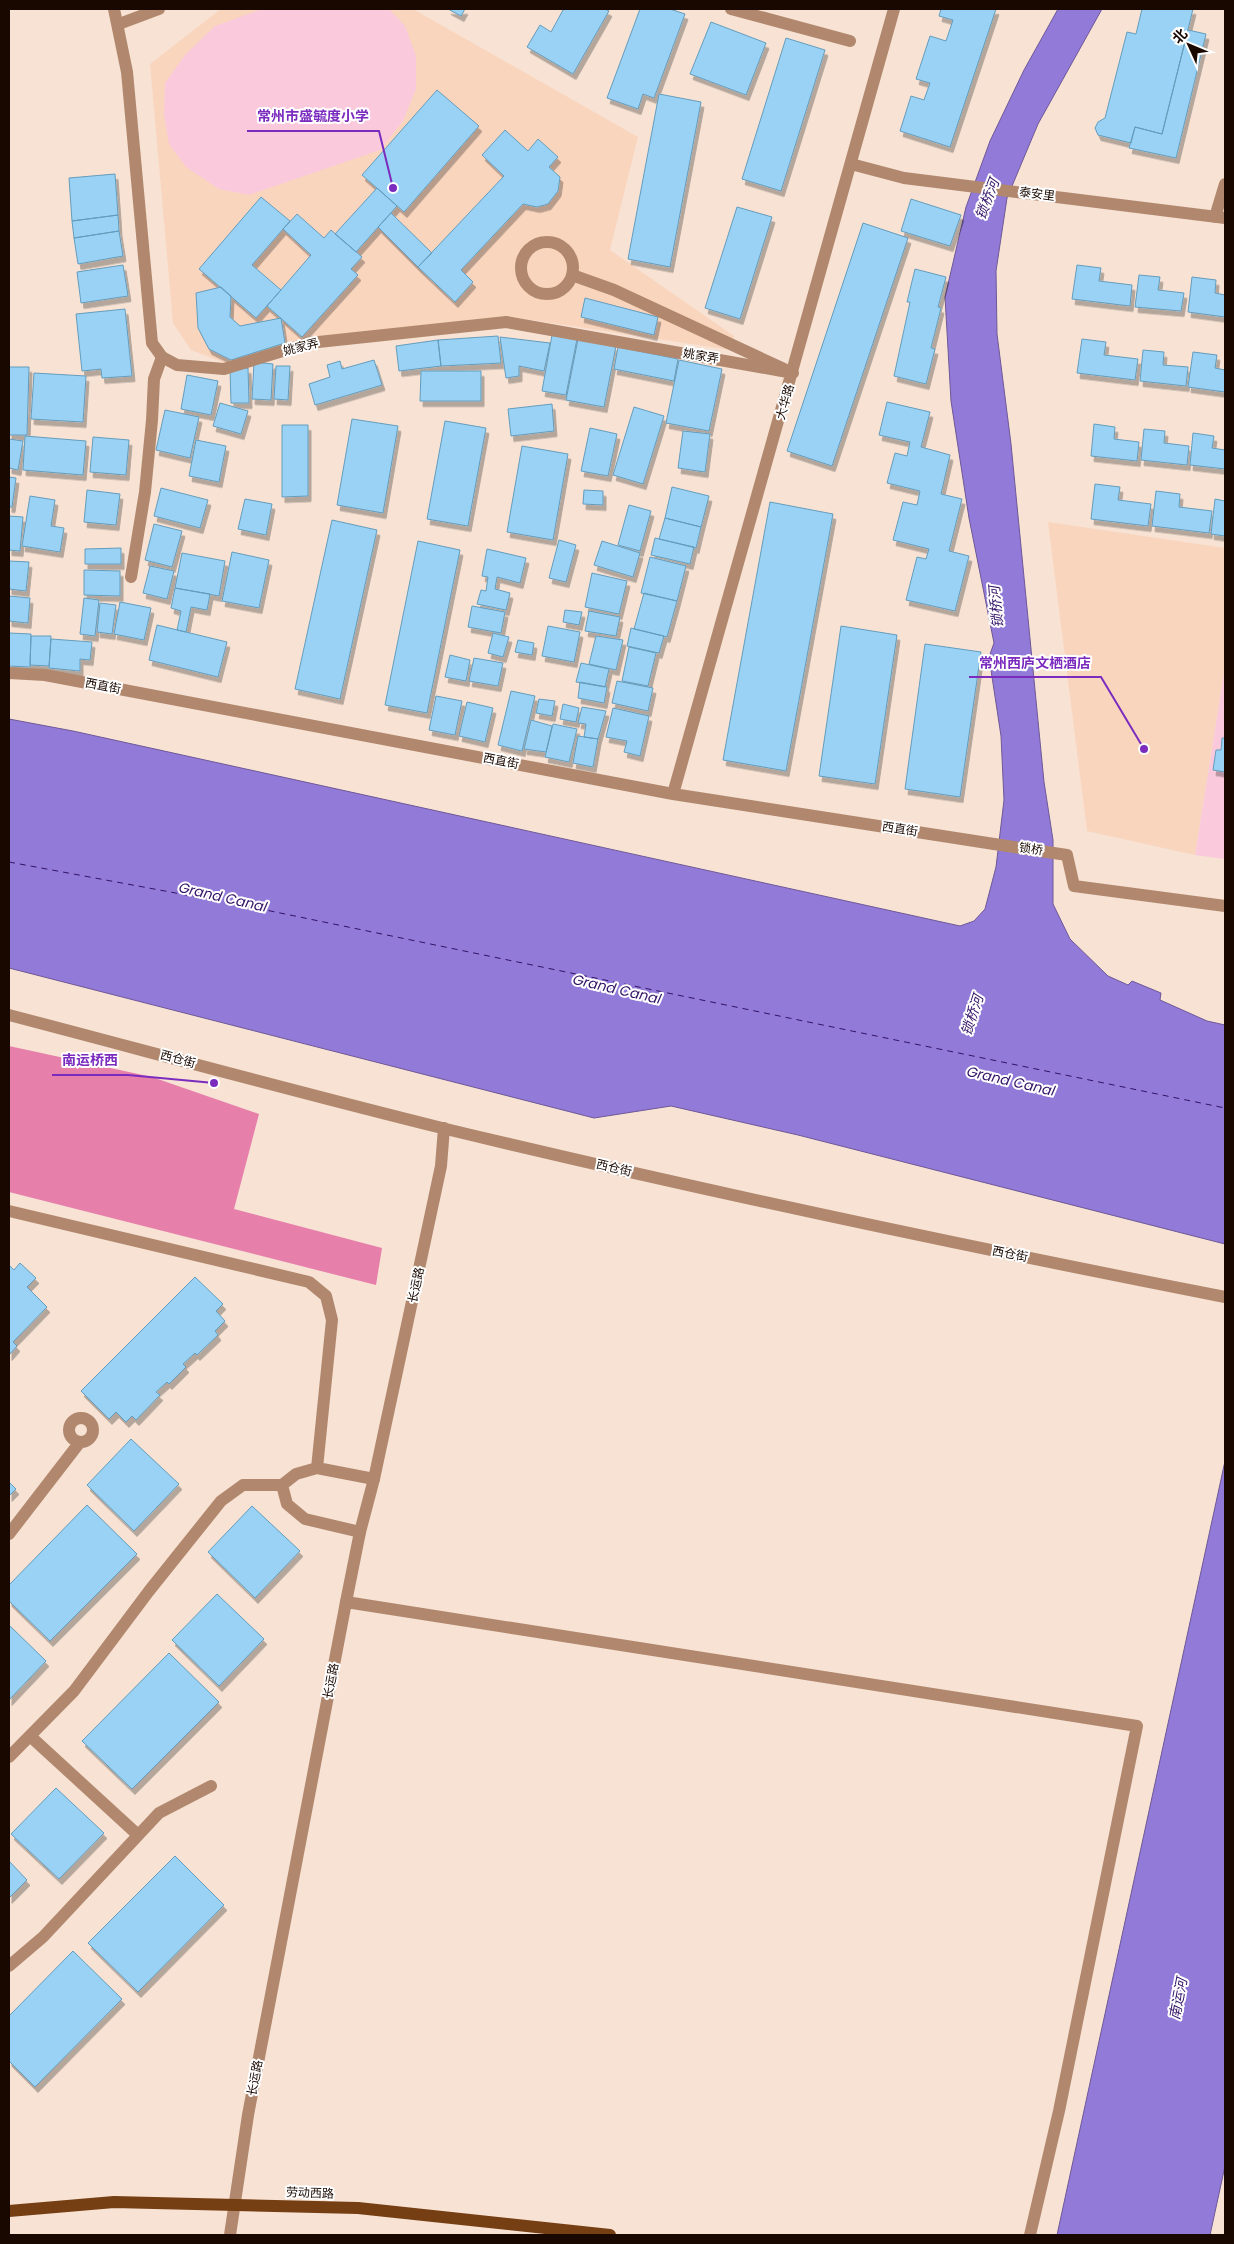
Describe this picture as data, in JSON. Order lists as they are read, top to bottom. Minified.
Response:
{"streets":{"main road":["劳动西路"],"street":["泰安里","姚家弄","大华路","西直街","锁桥","西仓街","长运路"]},"crossings":[["泰安里","大华路"],["姚家弄","大华路"],["大华路","西直街"],["西直街","锁桥"],["西仓街","长运路"],["长运路","劳动西路"]],"water":["锁桥河","Grand Canal","南运河"],"places":["常州市盛毓度小学","常州西庐文栖酒店","南运桥西"],"north":"top left"}
